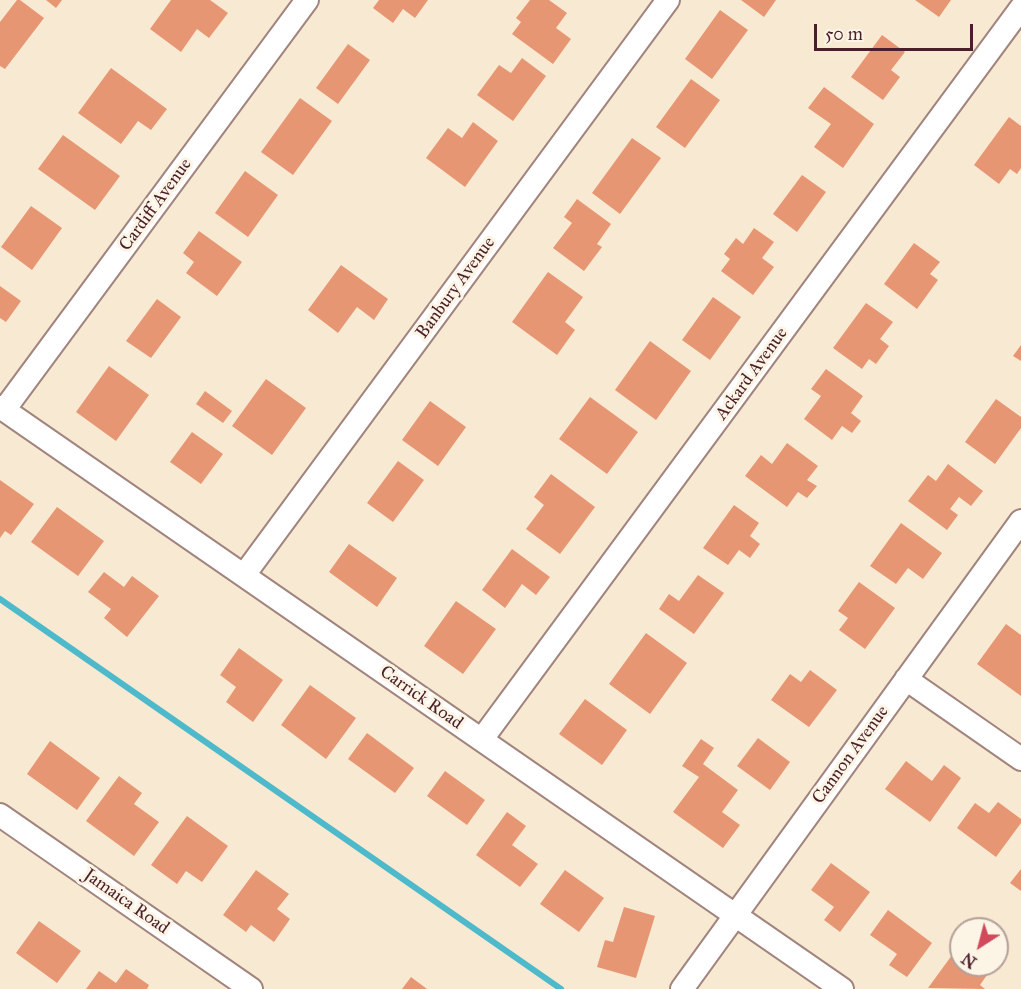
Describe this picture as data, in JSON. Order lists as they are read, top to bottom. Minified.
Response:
{"streets":{"street":["Cardiff Avenue","Banbury Avenue","Ackard Avenue","Carrick Road","Cannon Avenue","Jamaica Road"]},"crossings":[["Cardiff Avenue","Carrick Road"],["Banbury Avenue","Carrick Road"],["Ackard Avenue","Carrick Road"],["Carrick Road","Cannon Avenue"]],"scale_bar":"50 m","north":"bottom left"}
